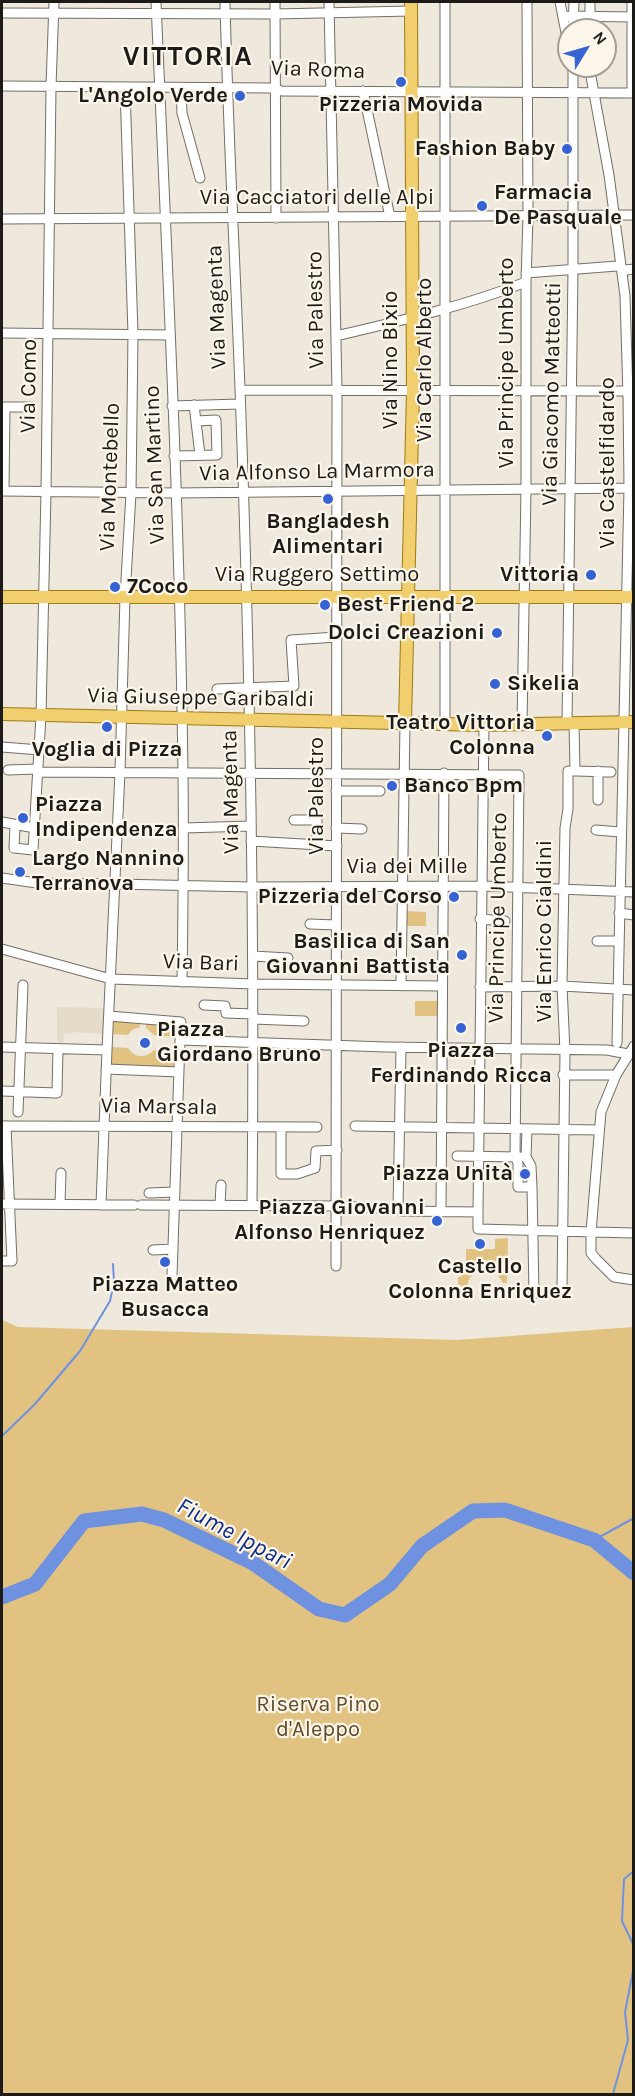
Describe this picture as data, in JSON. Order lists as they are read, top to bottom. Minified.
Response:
{"streets":{"main road":["Via Nino Bixio","Via Ruggero Settimo","Via Giuseppe Garibaldi"],"street":["Via Roma","Via Cacciatori delle Alpi","Via Magenta","Via Palestro","Via Carlo Alberto","Via Principe Umberto","Via Como","Via Giacomo Matteotti","Via Castelfidardo","Via San Martino","Via Alfonso La Marmora","Via Montebello","Via dei Mille","Via Enrico Cialdini","Via Bari","Via Marsala"]},"crossings":[["Via Roma","Via Magenta"],["Via Roma","Via Palestro"],["Via Roma","Via Nino Bixio"],["Via Roma","Via Carlo Alberto"],["Via Roma","Via Principe Umberto"],["Via Roma","Via Como"],["Via Roma","Via Giacomo Matteotti"],["Via Roma","Via Castelfidardo"],["Via Roma","Via San Martino"],["Via Roma","Via Montebello"],["Via Cacciatori delle Alpi","Via Magenta"],["Via Cacciatori delle Alpi","Via Palestro"],["Via Cacciatori delle Alpi","Via Nino Bixio"],["Via Cacciatori delle Alpi","Via Carlo Alberto"],["Via Cacciatori delle Alpi","Via Principe Umberto"],["Via Cacciatori delle Alpi","Via Como"],["Via Cacciatori delle Alpi","Via Giacomo Matteotti"],["Via Cacciatori delle Alpi","Via Castelfidardo"],["Via Cacciatori delle Alpi","Via San Martino"],["Via Cacciatori delle Alpi","Via Montebello"],["Via Magenta","Via Alfonso La Marmora"],["Via Magenta","Via Ruggero Settimo"],["Via Magenta","Via Giuseppe Garibaldi"],["Via Magenta","Via dei Mille"],["Via Magenta","Via Bari"],["Via Magenta","Via Marsala"],["Via Palestro","Via Alfonso La Marmora"],["Via Palestro","Via Ruggero Settimo"],["Via Palestro","Via Giuseppe Garibaldi"],["Via Palestro","Via dei Mille"],["Via Palestro","Via Bari"],["Via Nino Bixio","Via Alfonso La Marmora"],["Via Nino Bixio","Via Ruggero Settimo"],["Via Nino Bixio","Via Giuseppe Garibaldi"],["Via Carlo Alberto","Via Alfonso La Marmora"],["Via Carlo Alberto","Via Ruggero Settimo"],["Via Carlo Alberto","Via Giuseppe Garibaldi"],["Via Principe Umberto","Via Alfonso La Marmora"],["Via Principe Umberto","Via Ruggero Settimo"],["Via Principe Umberto","Via Giuseppe Garibaldi"],["Via Principe Umberto","Via dei Mille"],["Via Como","Via Alfonso La Marmora"],["Via Como","Via Ruggero Settimo"],["Via Como","Via Giuseppe Garibaldi"],["Via Giacomo Matteotti","Via Alfonso La Marmora"],["Via Giacomo Matteotti","Via Ruggero Settimo"],["Via Giacomo Matteotti","Via Enrico Cialdini"],["Via Castelfidardo","Via Alfonso La Marmora"],["Via Castelfidardo","Via Ruggero Settimo"],["Via Castelfidardo","Via dei Mille"],["Via San Martino","Via Alfonso La Marmora"],["Via San Martino","Via Ruggero Settimo"],["Via San Martino","Via Giuseppe Garibaldi"],["Via San Martino","Via dei Mille"],["Via San Martino","Via Bari"],["Via Alfonso La Marmora","Via Montebello"],["Via Montebello","Via Ruggero Settimo"],["Via Montebello","Via Giuseppe Garibaldi"],["Via Montebello","Via dei Mille"],["Via Montebello","Via Bari"],["Via dei Mille","Via Enrico Cialdini"]],"districts":["VITTORIA"],"water":["Fiume Ippari"],"parks":["Riserva Pino d'Aleppo"],"places":["Pizzeria Movida","L'Angolo Verde","Fashion Baby","Farmacia De Pasquale","Bangladesh Alimentari","Vittoria","7Coco","Best Friend 2","Dolci Creazioni","Sikelia","Voglia di Pizza","Teatro Vittoria Colonna","Banco Bpm","Piazza Indipendenza","Largo Nannino Terranova","Pizzeria del Corso","Basilica di San Giovanni Battista","Piazza Ferdinando Ricca","Piazza Giordano Bruno","Piazza Unità","Piazza Giovanni Alfonso Henriquez","Castello Colonna Enriquez","Piazza Matteo Busacca"],"north":"top right"}
